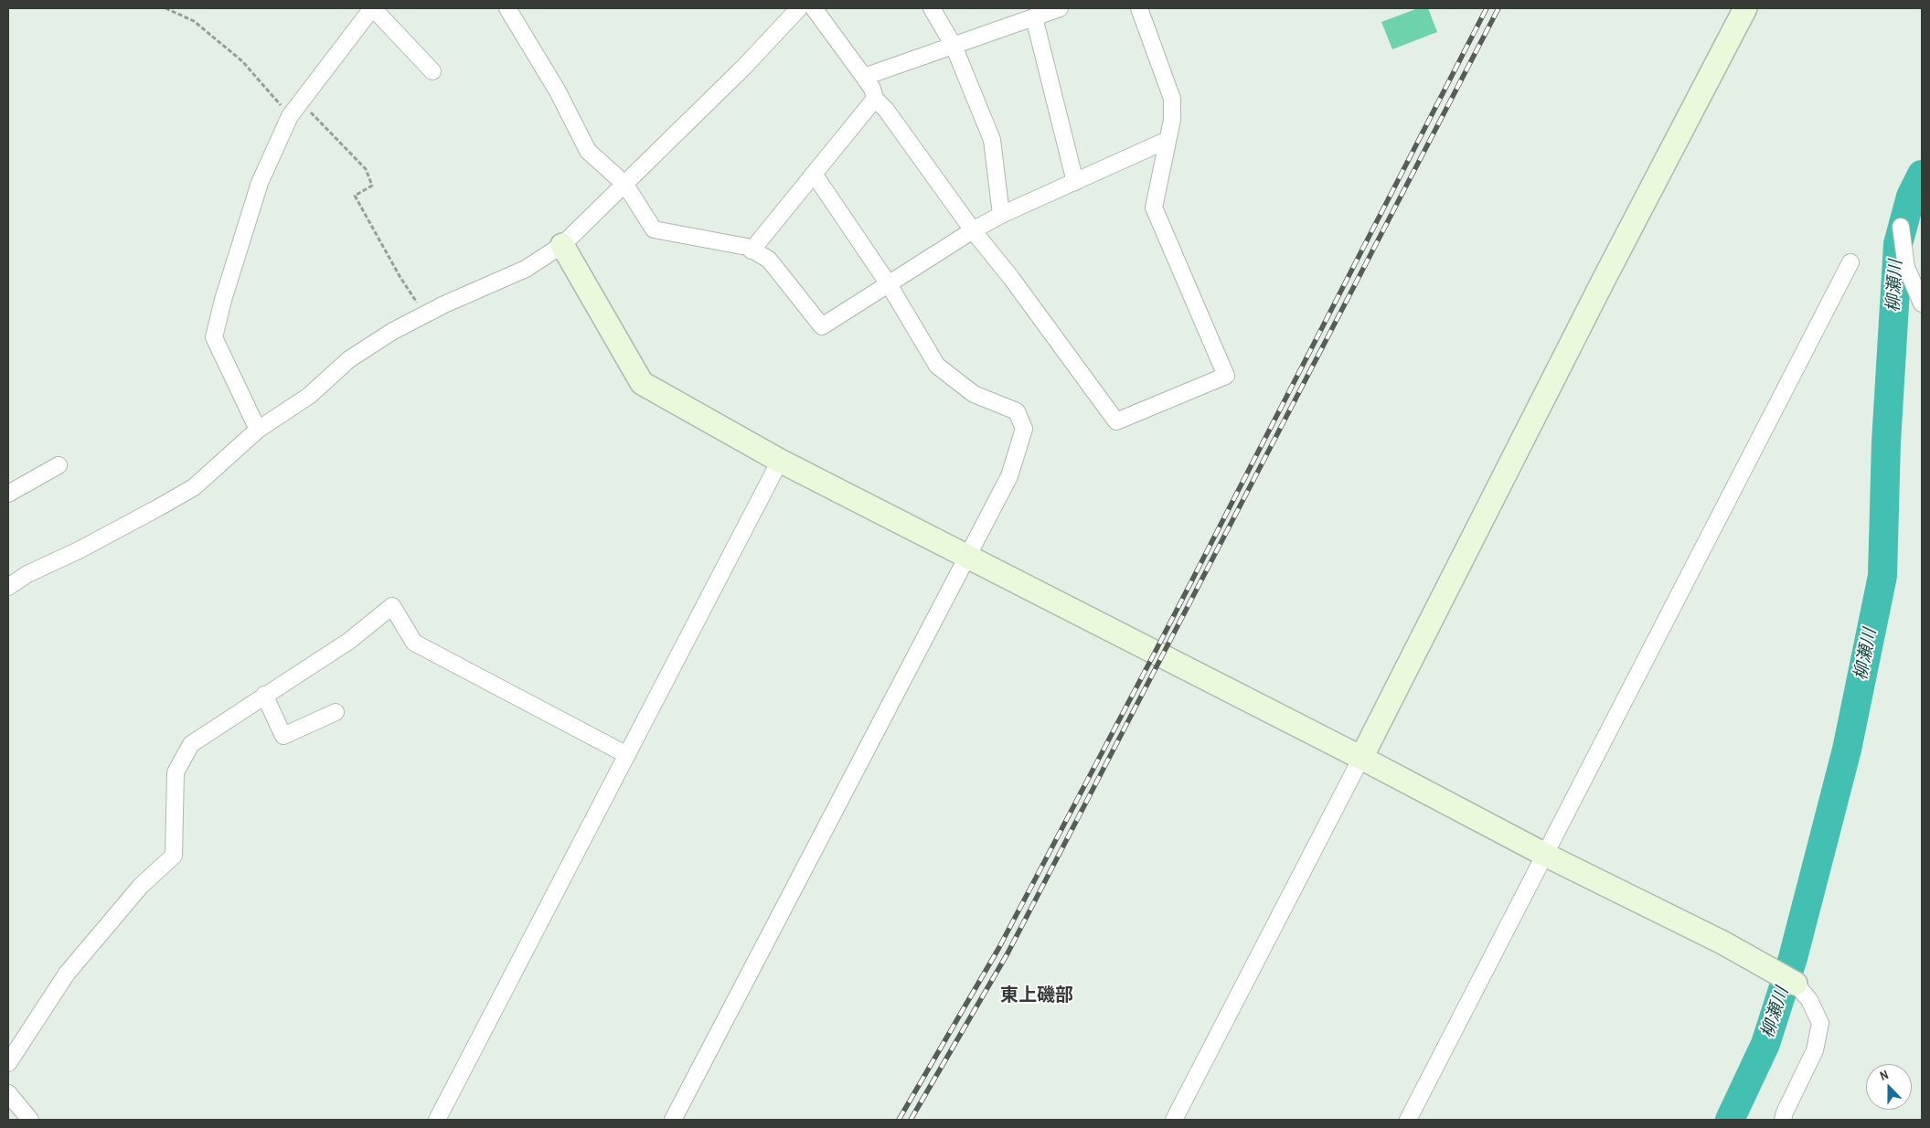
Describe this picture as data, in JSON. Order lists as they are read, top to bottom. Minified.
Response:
{"districts":["東上磯部"],"water":["柳瀬川"],"north":"top"}
